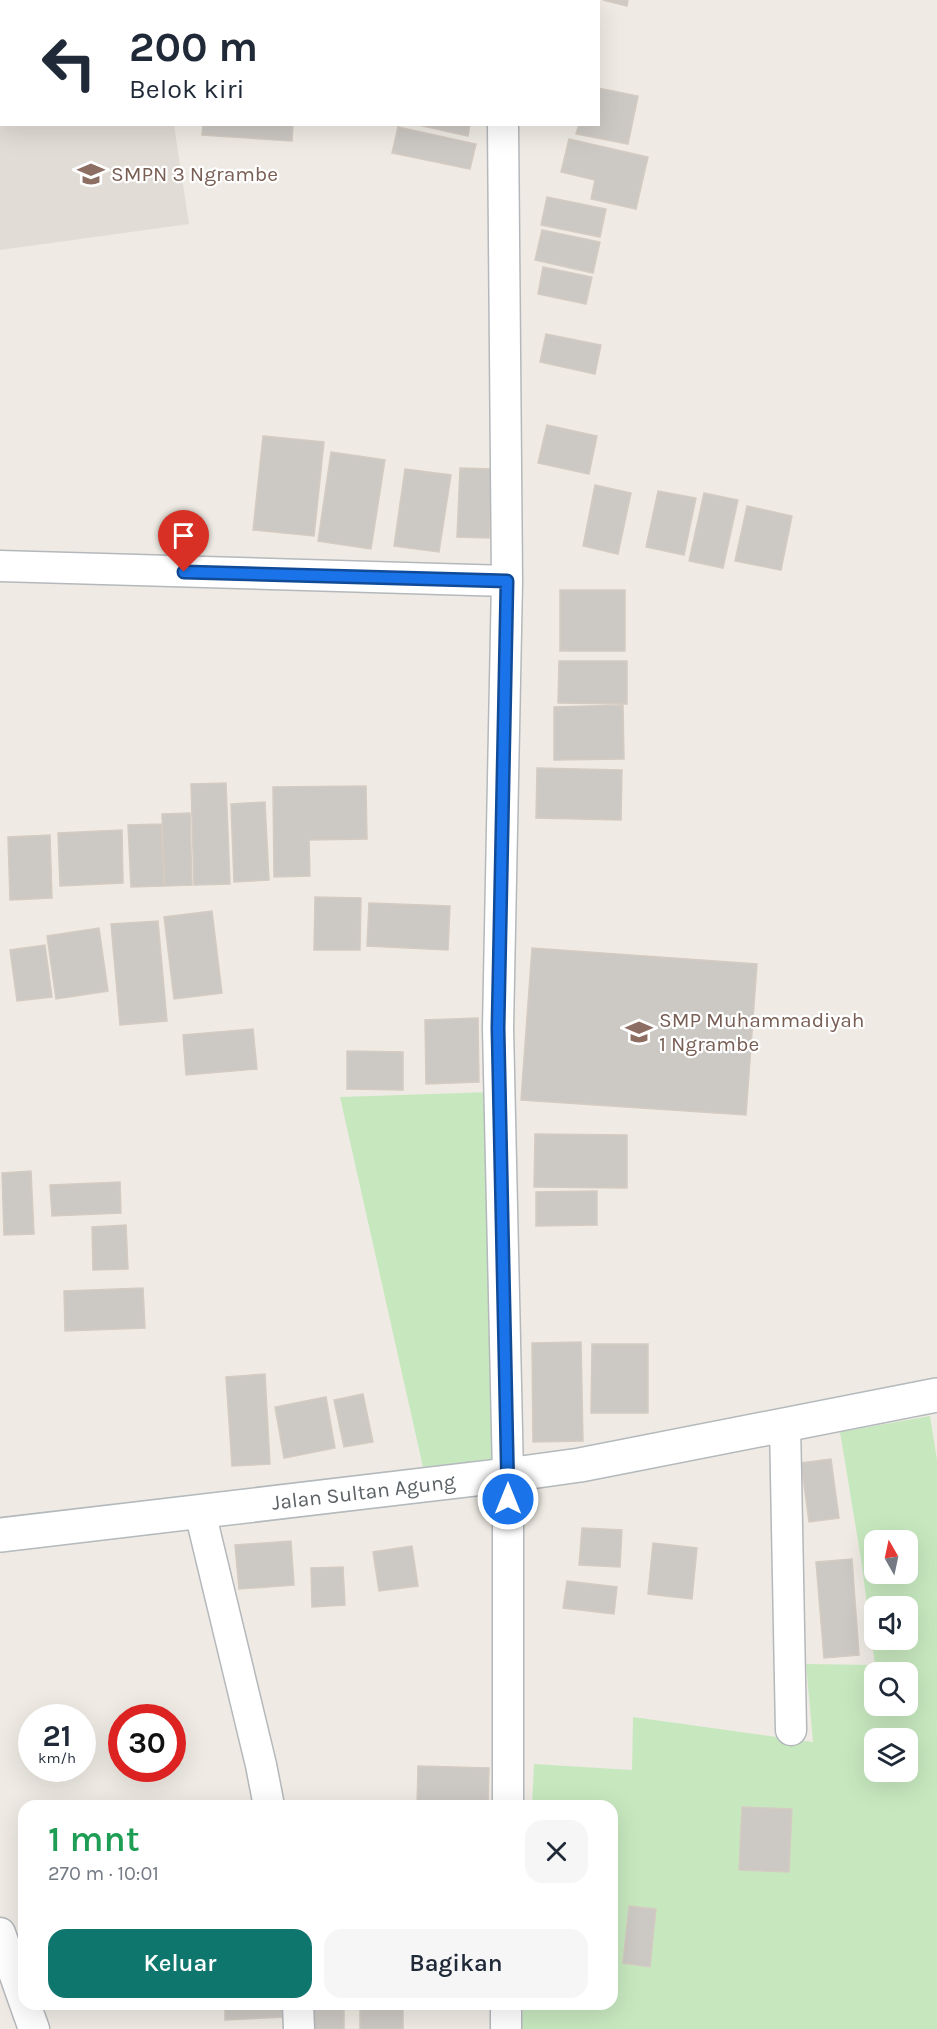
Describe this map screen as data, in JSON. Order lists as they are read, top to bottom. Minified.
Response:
{"streets":{"main road":["Jalan Sultan Agung"]},"places":{"school or university":["SMPN 3 Ngrambe","SMP Muhammadiyah 1 Ngrambe"]},"north":"top","page":{"turn":["200 m","Belok kiri"],"speed":"21 km/h","limit":"30","heading":["1 mnt","270 m · 10:01"],"buttons":["Keluar","Bagikan"]}}
